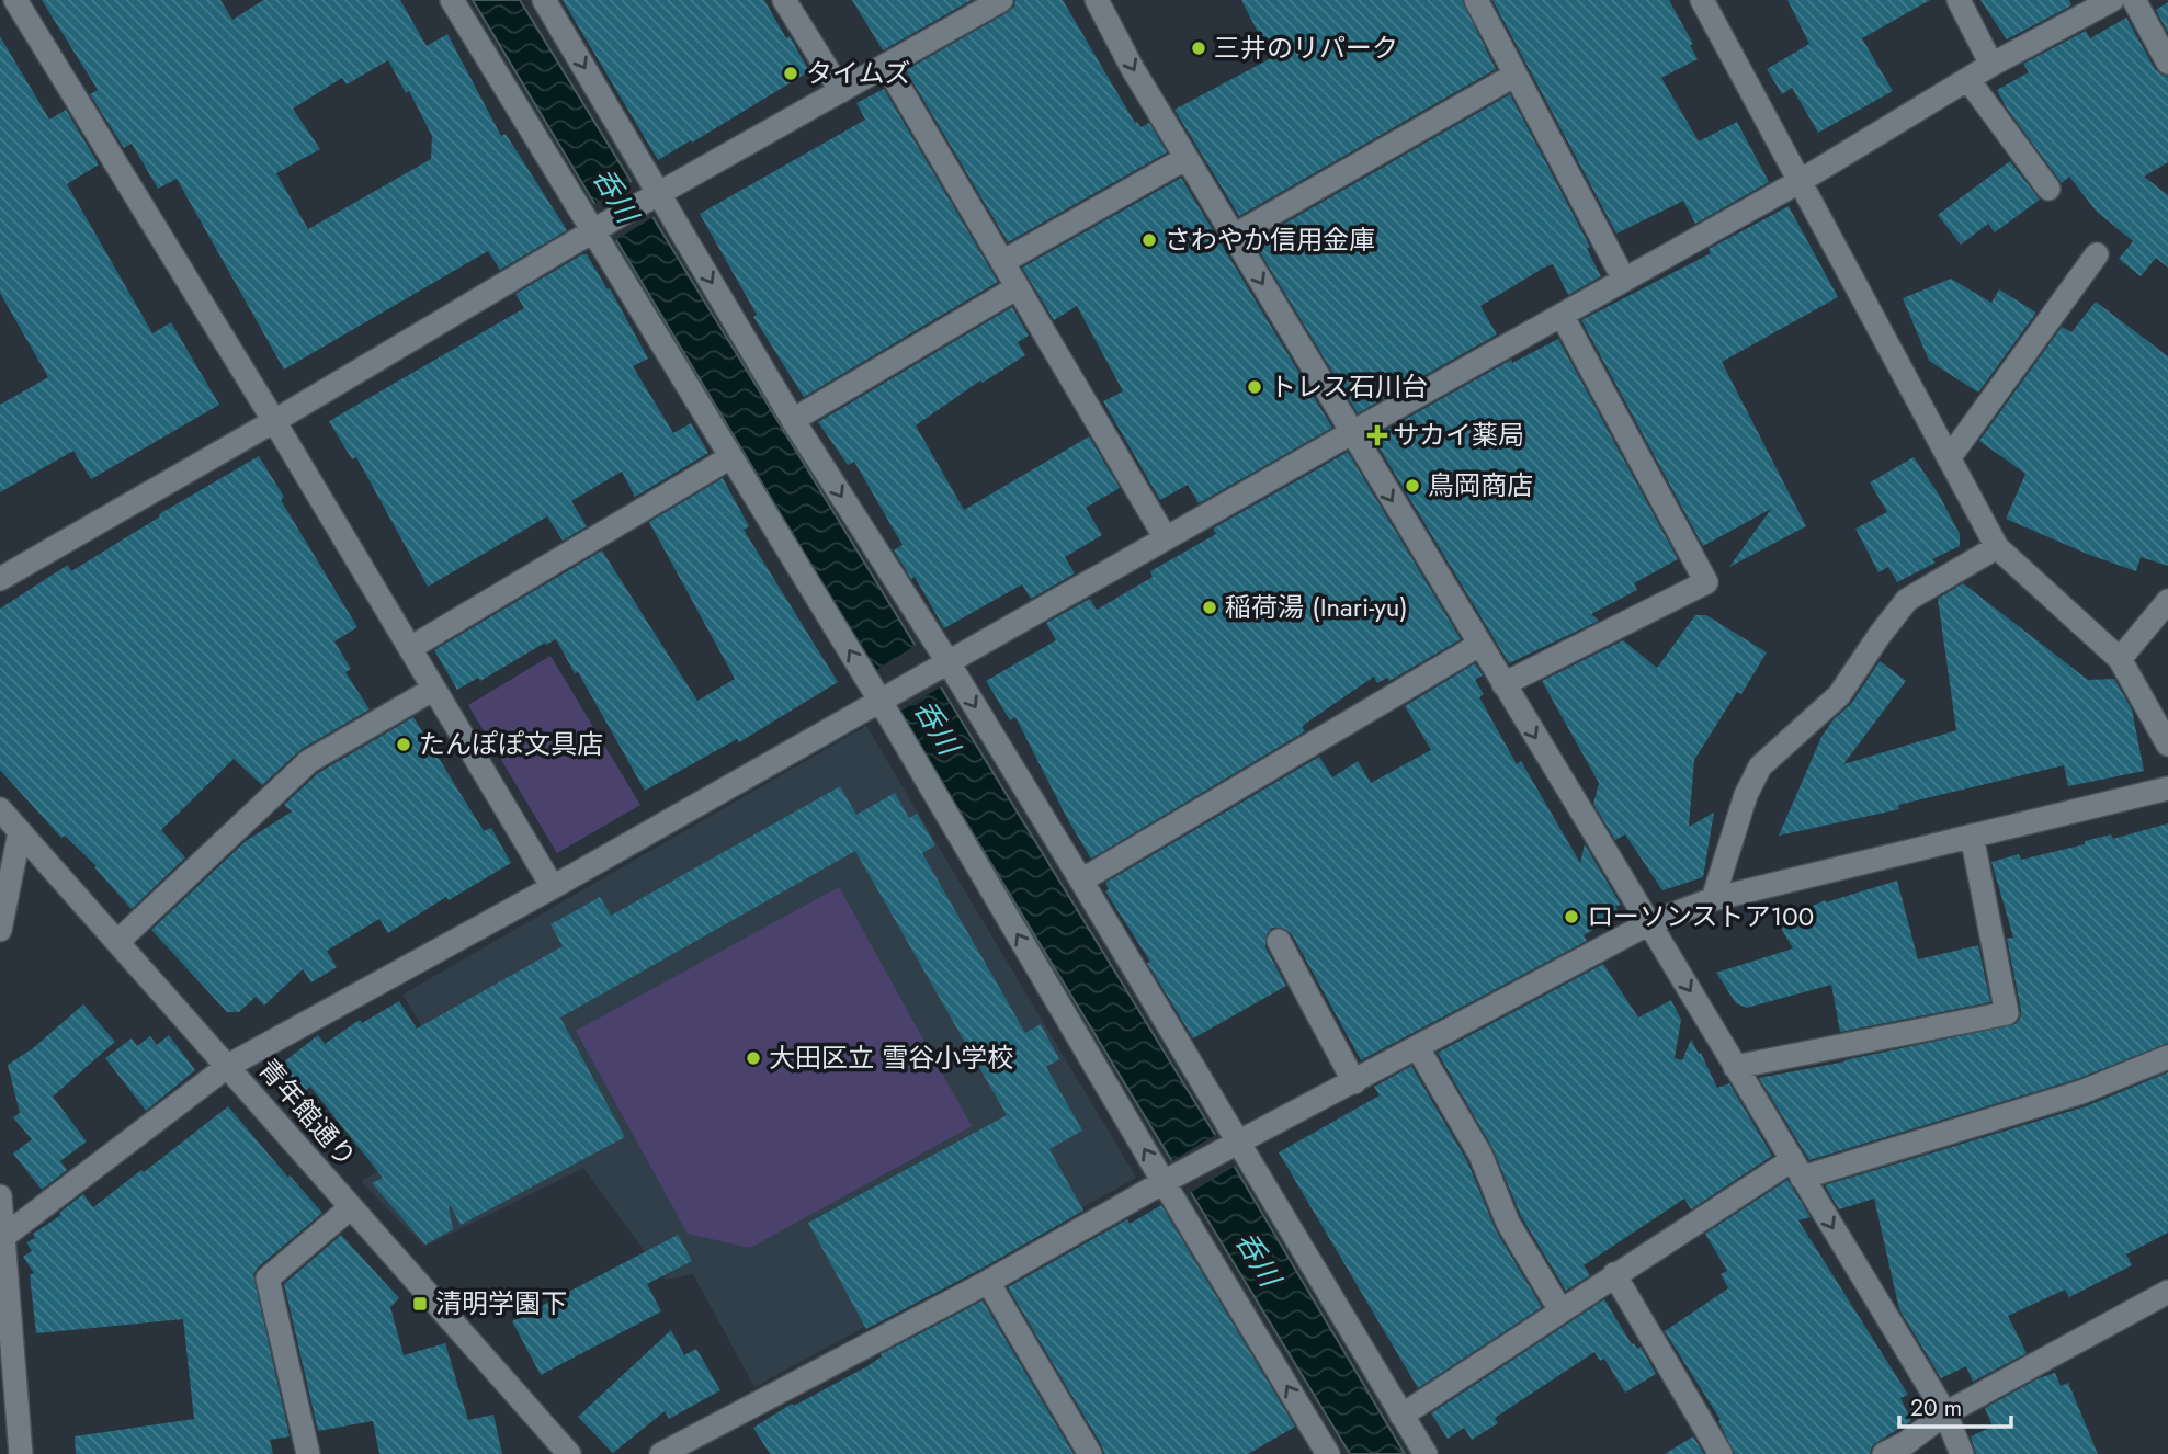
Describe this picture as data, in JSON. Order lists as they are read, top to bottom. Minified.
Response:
{"streets":{"street":["青年館通り"]},"water":["呑川"],"places":{"other":["三井のリパーク","タイムズ","さわやか信用金庫","トレス石川台","鳥岡商店","稲荷湯 (Inari-yu)","たんぽぽ文具店","ローソンストア100","大田区立 雪谷小学校"],"health":["サカイ薬局"],"transit":["清明学園下"]},"scale_bar":"20 m"}
